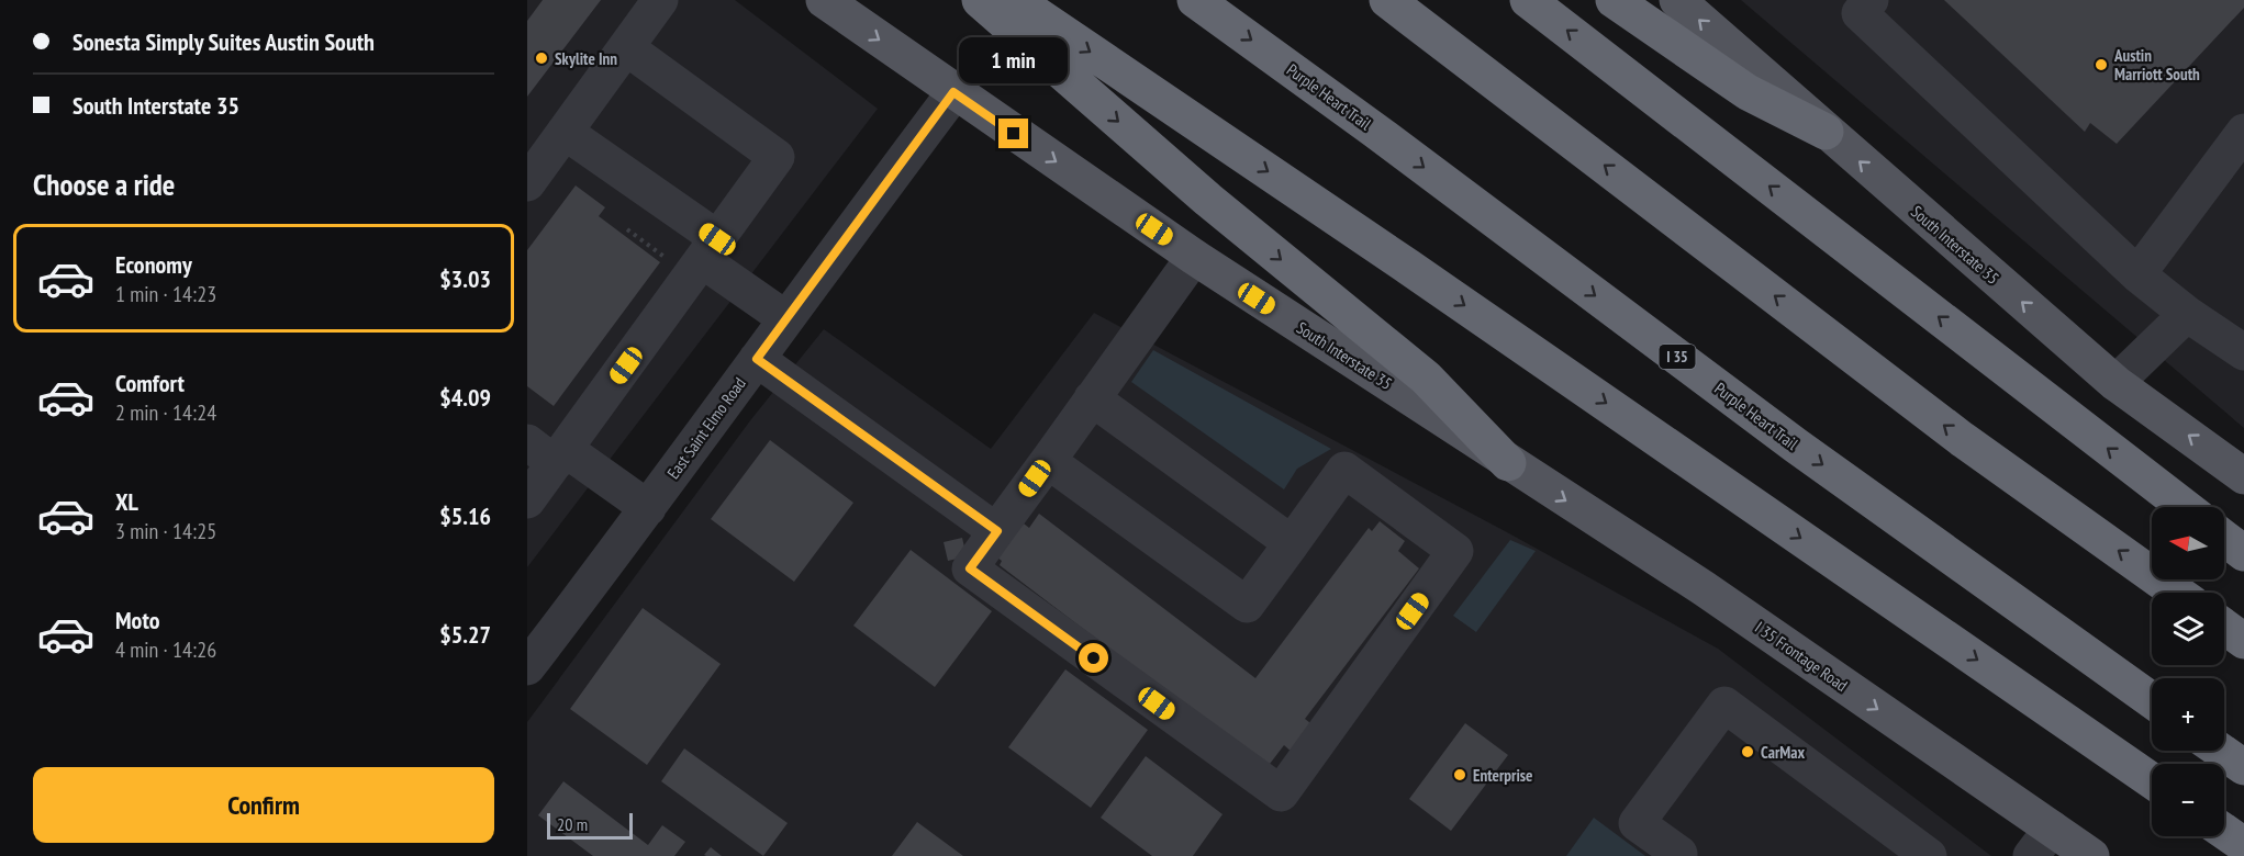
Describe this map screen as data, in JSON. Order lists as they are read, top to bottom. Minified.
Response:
{"streets":{"highway":["Purple Heart Trail","I 35"],"main road":["South Interstate 35","I 35 Frontage Road"],"street":["East Saint Elmo Road"]},"crossings":[["South Interstate 35","East Saint Elmo Road"],["South Interstate 35","I 35 Frontage Road"]],"one_way":["I 35 Frontage Road"],"places":["Skylite Inn","Austin Marriott South","CarMax","Enterprise"],"scale_bar":"20 m","north":"left","page":{"banner":["Sonesta Simply Suites Austin South","South Interstate 35"],"bubble":"1 min","heading":"Choose a ride","list":[{"name":"Economy","note":"1 min · 14:23","value":"$3.03"},{"name":"Comfort","note":"2 min · 14:24","value":"$4.09"},{"name":"XL","note":"3 min · 14:25","value":"$5.16"},{"name":"Moto","note":"4 min · 14:26","value":"$5.27"}],"map_buttons":["+","−"],"buttons":"Confirm","scale":"20 m"}}
